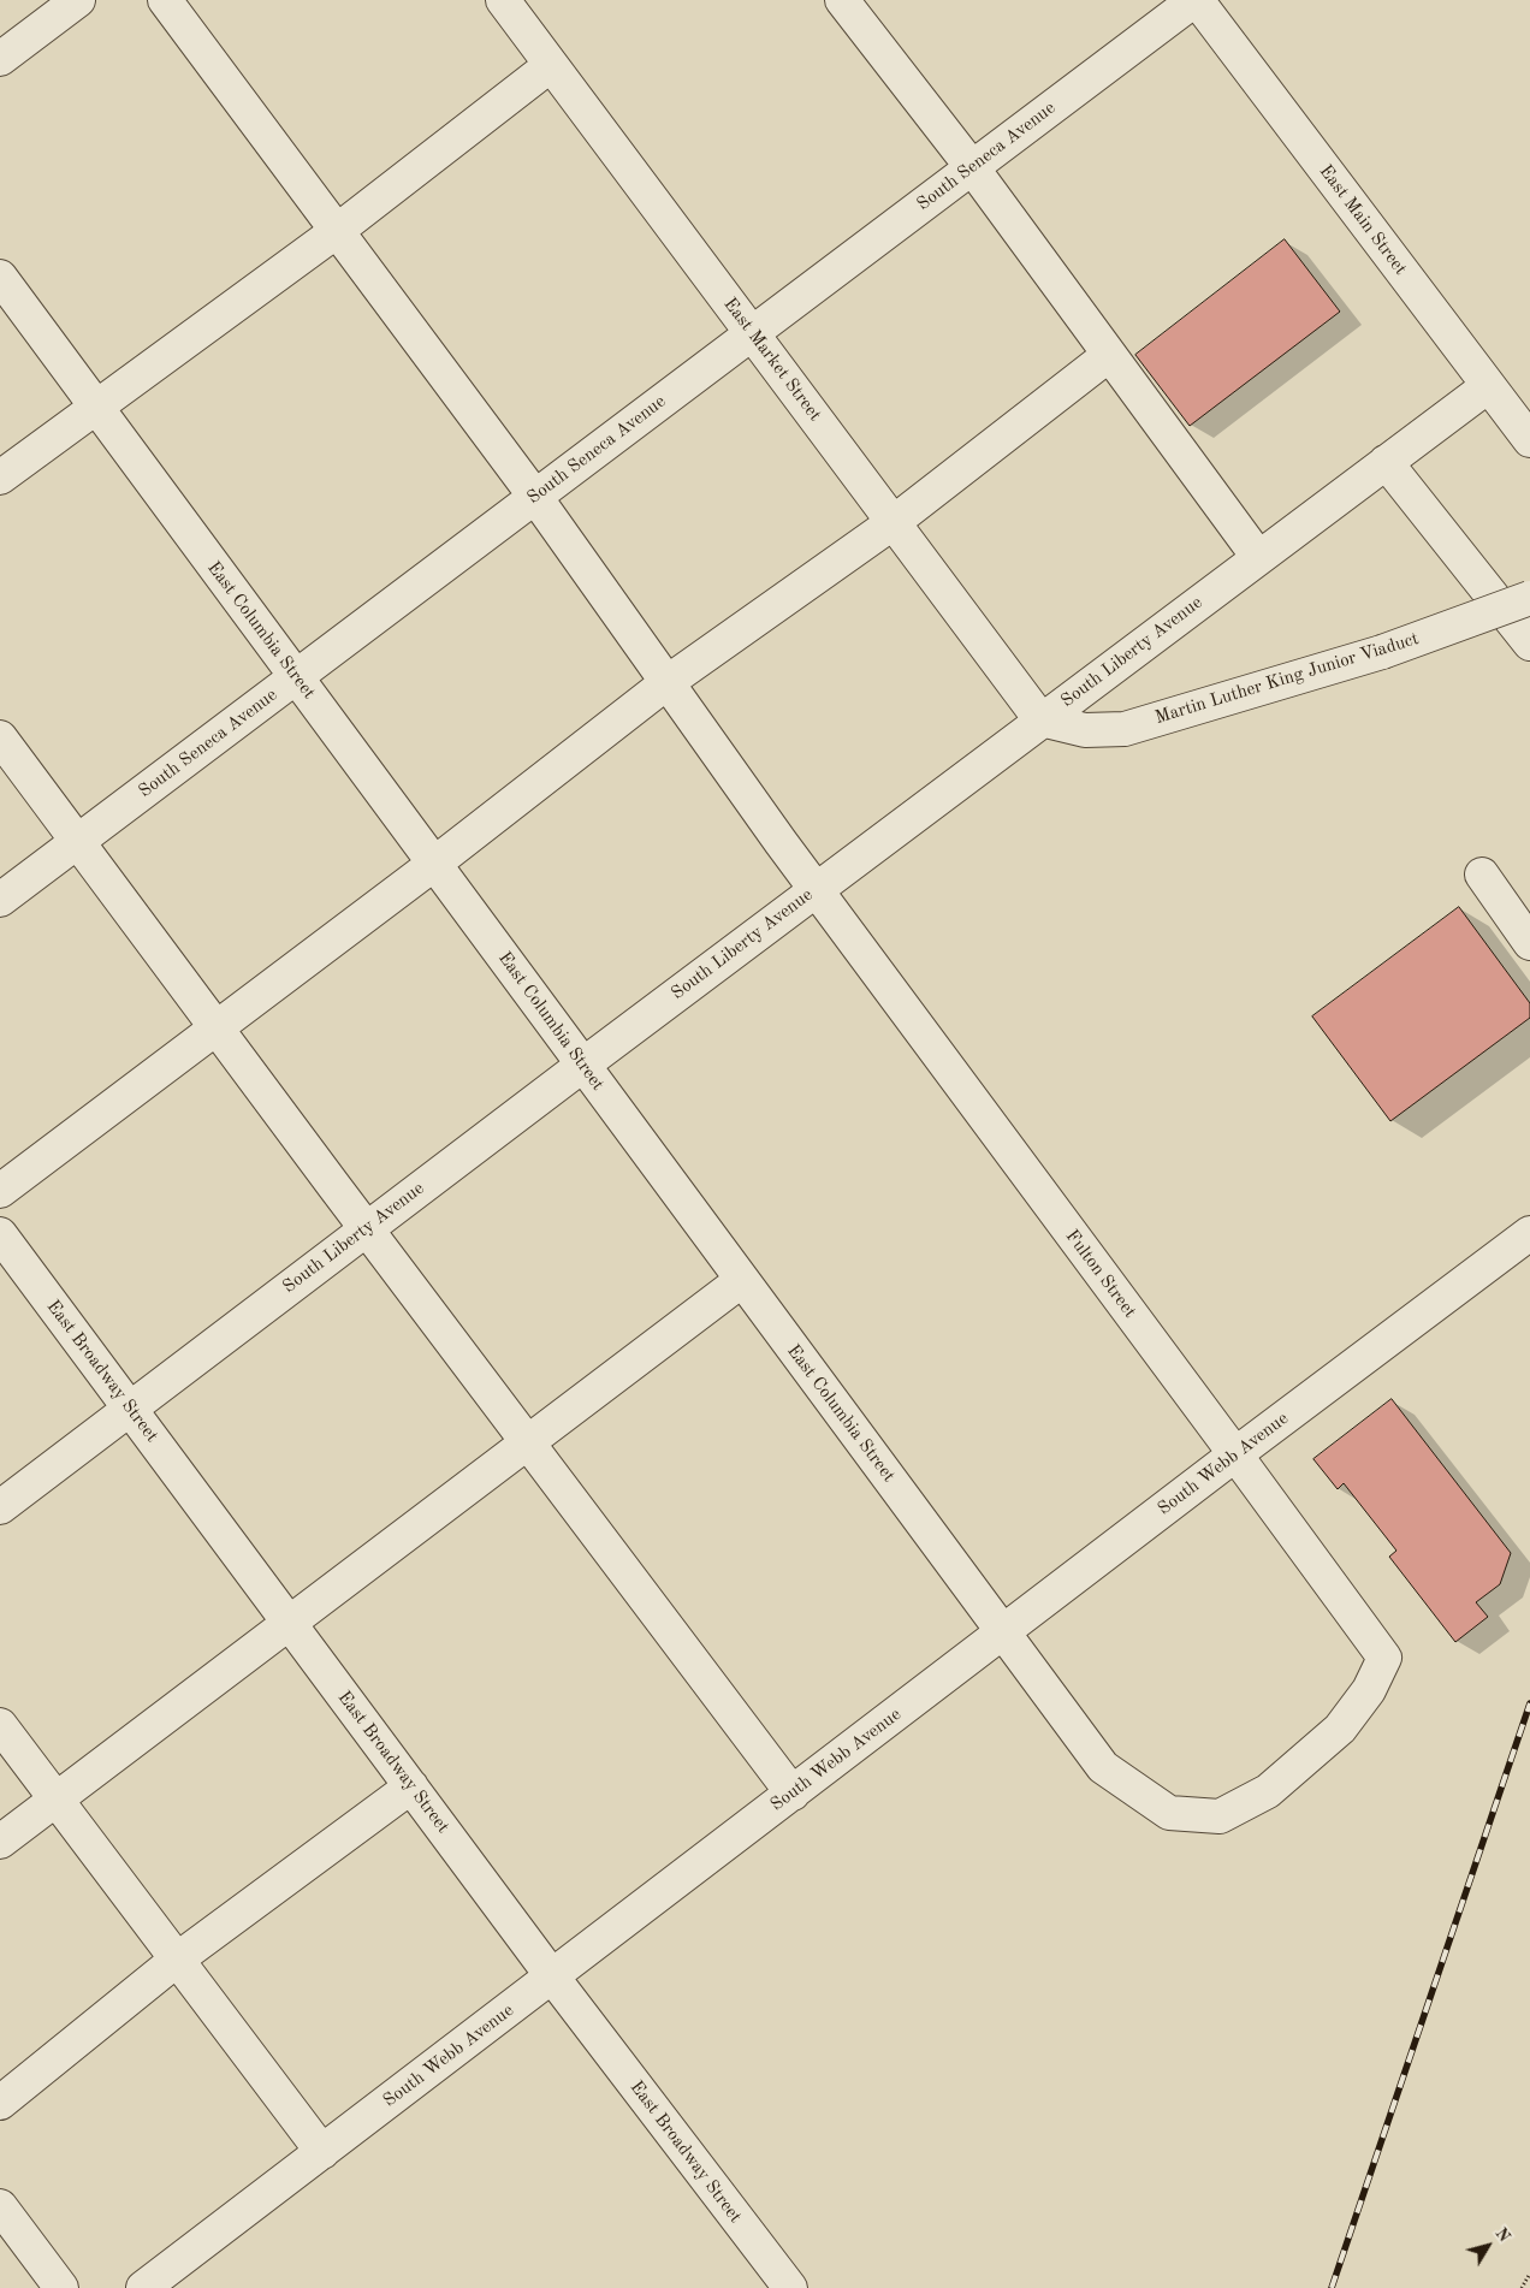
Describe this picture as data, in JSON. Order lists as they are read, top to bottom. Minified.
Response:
{"streets":{"street":["South Seneca Avenue","East Main Street","East Market Street","East Columbia Street","South Liberty Avenue","Martin Luther King Junior Viaduct","Fulton Street","East Broadway Street","South Webb Avenue"]},"crossings":[["South Seneca Avenue","East Main Street"],["South Seneca Avenue","East Market Street"],["South Seneca Avenue","East Columbia Street"],["South Seneca Avenue","Fulton Street"],["East Main Street","South Liberty Avenue"],["East Market Street","South Liberty Avenue"],["East Market Street","Martin Luther King Junior Viaduct"],["East Columbia Street","South Liberty Avenue"],["East Columbia Street","Fulton Street"],["East Columbia Street","South Webb Avenue"],["South Liberty Avenue","Martin Luther King Junior Viaduct"],["South Liberty Avenue","Fulton Street"],["South Liberty Avenue","East Broadway Street"],["Fulton Street","South Webb Avenue"],["East Broadway Street","South Webb Avenue"]],"north":"top right"}
